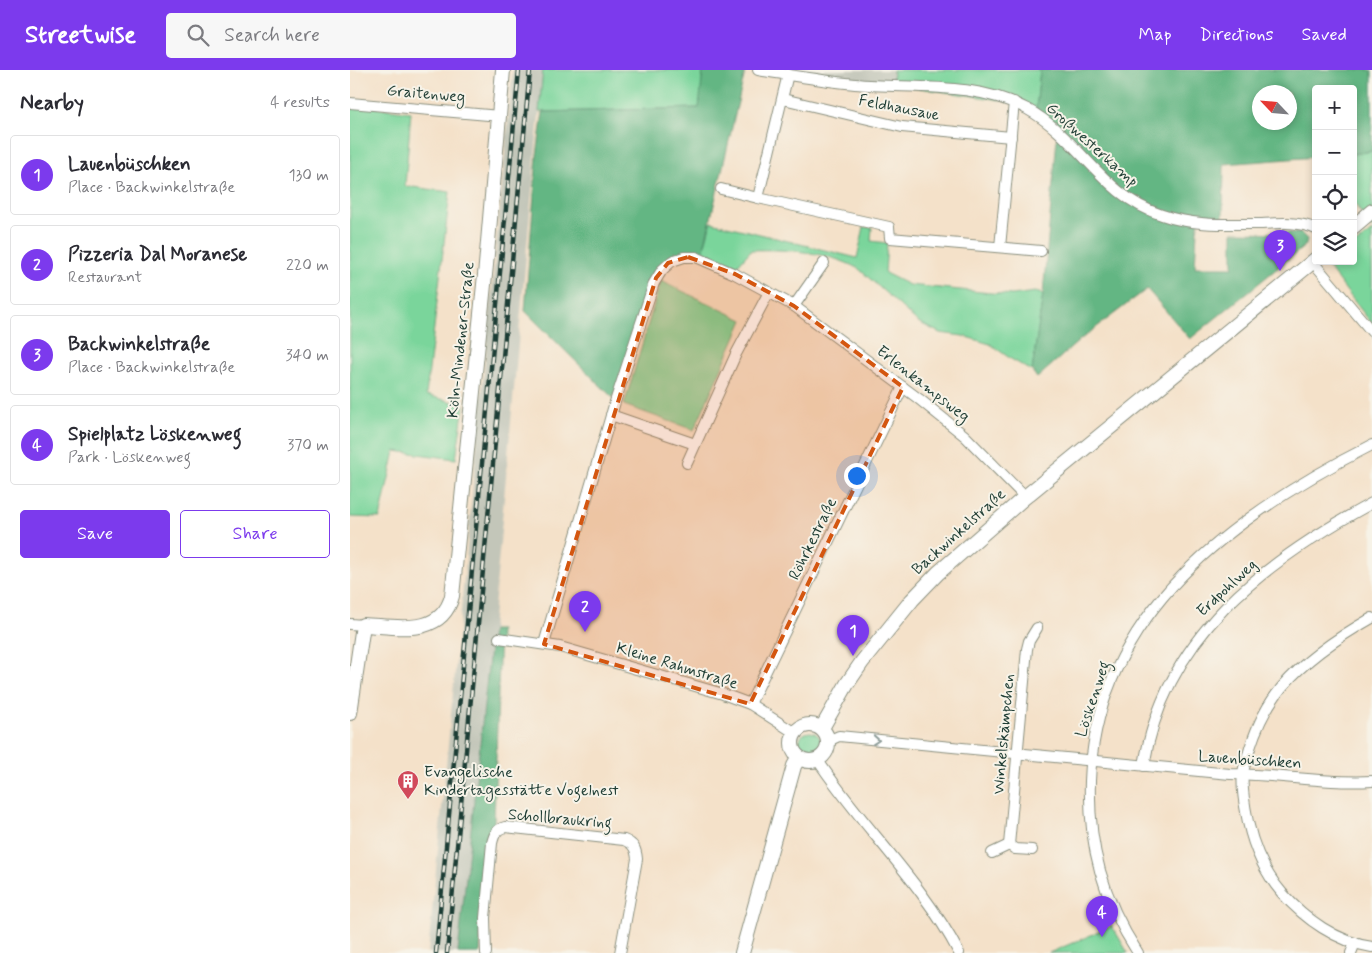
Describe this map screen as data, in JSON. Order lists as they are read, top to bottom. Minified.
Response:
{"streets":{"main road":["Köln-Mindener-Straße","Backwinkelstraße"],"street":["Graitenweg","Feldhausaue","Großwesterkamp","Erlenkampsweg","Röhrkestraße","Erdpohlweg","Kleine Rahmstraße","Löskenweg","Winkelskämpchen","Lauenbüschken","Schollbraukring"]},"crossings":[["Graitenweg","Köln-Mindener-Straße"],["Erlenkampsweg","Backwinkelstraße"],["Erlenkampsweg","Röhrkestraße"],["Erlenkampsweg","Kleine Rahmstraße"],["Backwinkelstraße","Kleine Rahmstraße"],["Backwinkelstraße","Lauenbüschken"],["Röhrkestraße","Kleine Rahmstraße"],["Erdpohlweg","Lauenbüschken"],["Kleine Rahmstraße","Lauenbüschken"],["Löskenweg","Lauenbüschken"],["Winkelskämpchen","Lauenbüschken"]],"one_way":["Lauenbüschken"],"places":{"building":["Evangelische Kindertagesstätte Vogelnest"]},"north":"top left","page":{"header":"Streetwise","search":"Search here","nav":["Map","Directions","Saved"],"heading":["Nearby","4 results"],"map_buttons":["+","−"],"list":[{"mark":"1","name":"Lauenbüschken","note":"Place · Backwinkelstraße","value":"130 m"},{"mark":"2","name":"Pizzeria Dal Moranese","note":"Restaurant","value":"220 m"},{"mark":"3","name":"Backwinkelstraße","note":"Place · Backwinkelstraße","value":"340 m"},{"mark":"4","name":"Spielplatz Löskenweg","note":"Park · Löskenweg","value":"370 m"}],"pins":["3","2","1","4"],"buttons":["Save","Share"]}}
